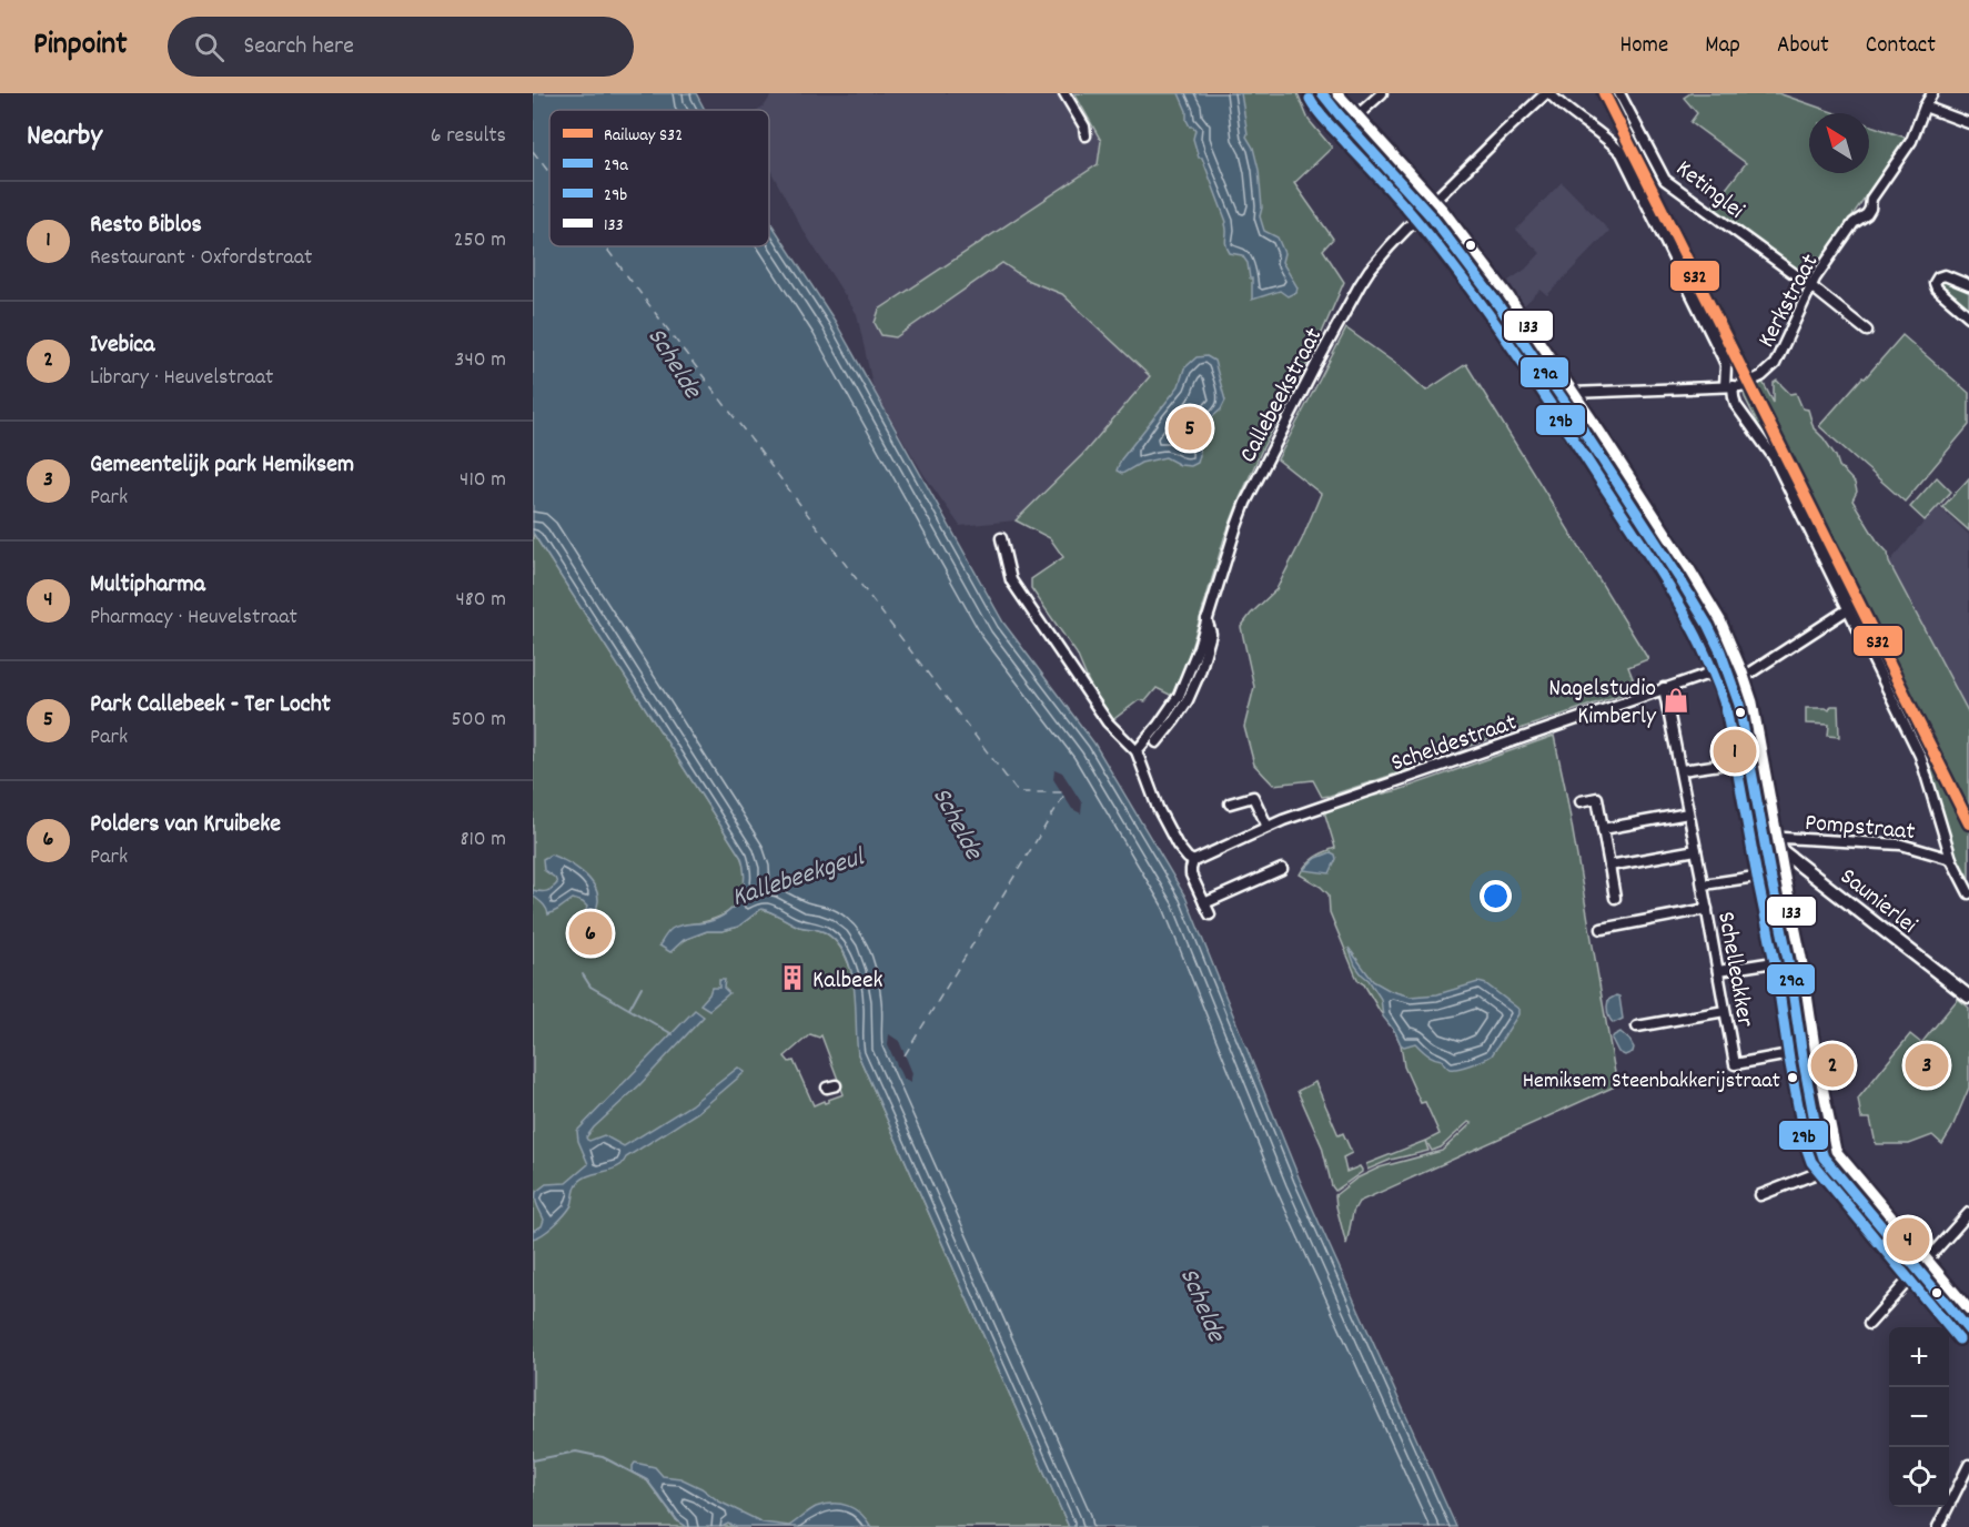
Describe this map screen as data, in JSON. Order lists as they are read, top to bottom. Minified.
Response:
{"streets":{"main road":["Saunierlei"],"street":["Ketinglei","Kerkstraat","Callebeekstraat","Scheldestraat","Pompstraat","Schelleakker"]},"crossings":[["Ketinglei","Kerkstraat"],["Scheldestraat","Schelleakker"],["Pompstraat","Saunierlei"]],"water":["Schelde","Kallebeekgeul"],"places":{"shop":["Nagelstudio Kimberly"],"building":["Kalbeek"],"other":["Hemiksem Steenbakkerijstraat"]},"lines":["rail line S32","transit line 29a","transit line 133","transit line 29b"],"legend":["Railway S32","29a","29b","133"],"north":"top left","page":{"header":"Pinpoint","search":"Search here","nav":["Home","Map","About","Contact"],"heading":["Nearby","6 results"],"list":[{"mark":"1","name":"Resto Biblos","note":"Restaurant · Oxfordstraat","value":"250 m"},{"mark":"2","name":"Ivebica","note":"Library · Heuvelstraat","value":"340 m"},{"mark":"3","name":"Gemeentelijk park Hemiksem","note":"Park","value":"410 m"},{"mark":"4","name":"Multipharma","note":"Pharmacy · Heuvelstraat","value":"480 m"},{"mark":"5","name":"Park Callebeek - Ter Locht","note":"Park","value":"500 m"},{"mark":"6","name":"Polders van Kruibeke","note":"Park","value":"810 m"}],"pins":["5","1","6","2","3","4"],"map_buttons":["+","−"]}}
